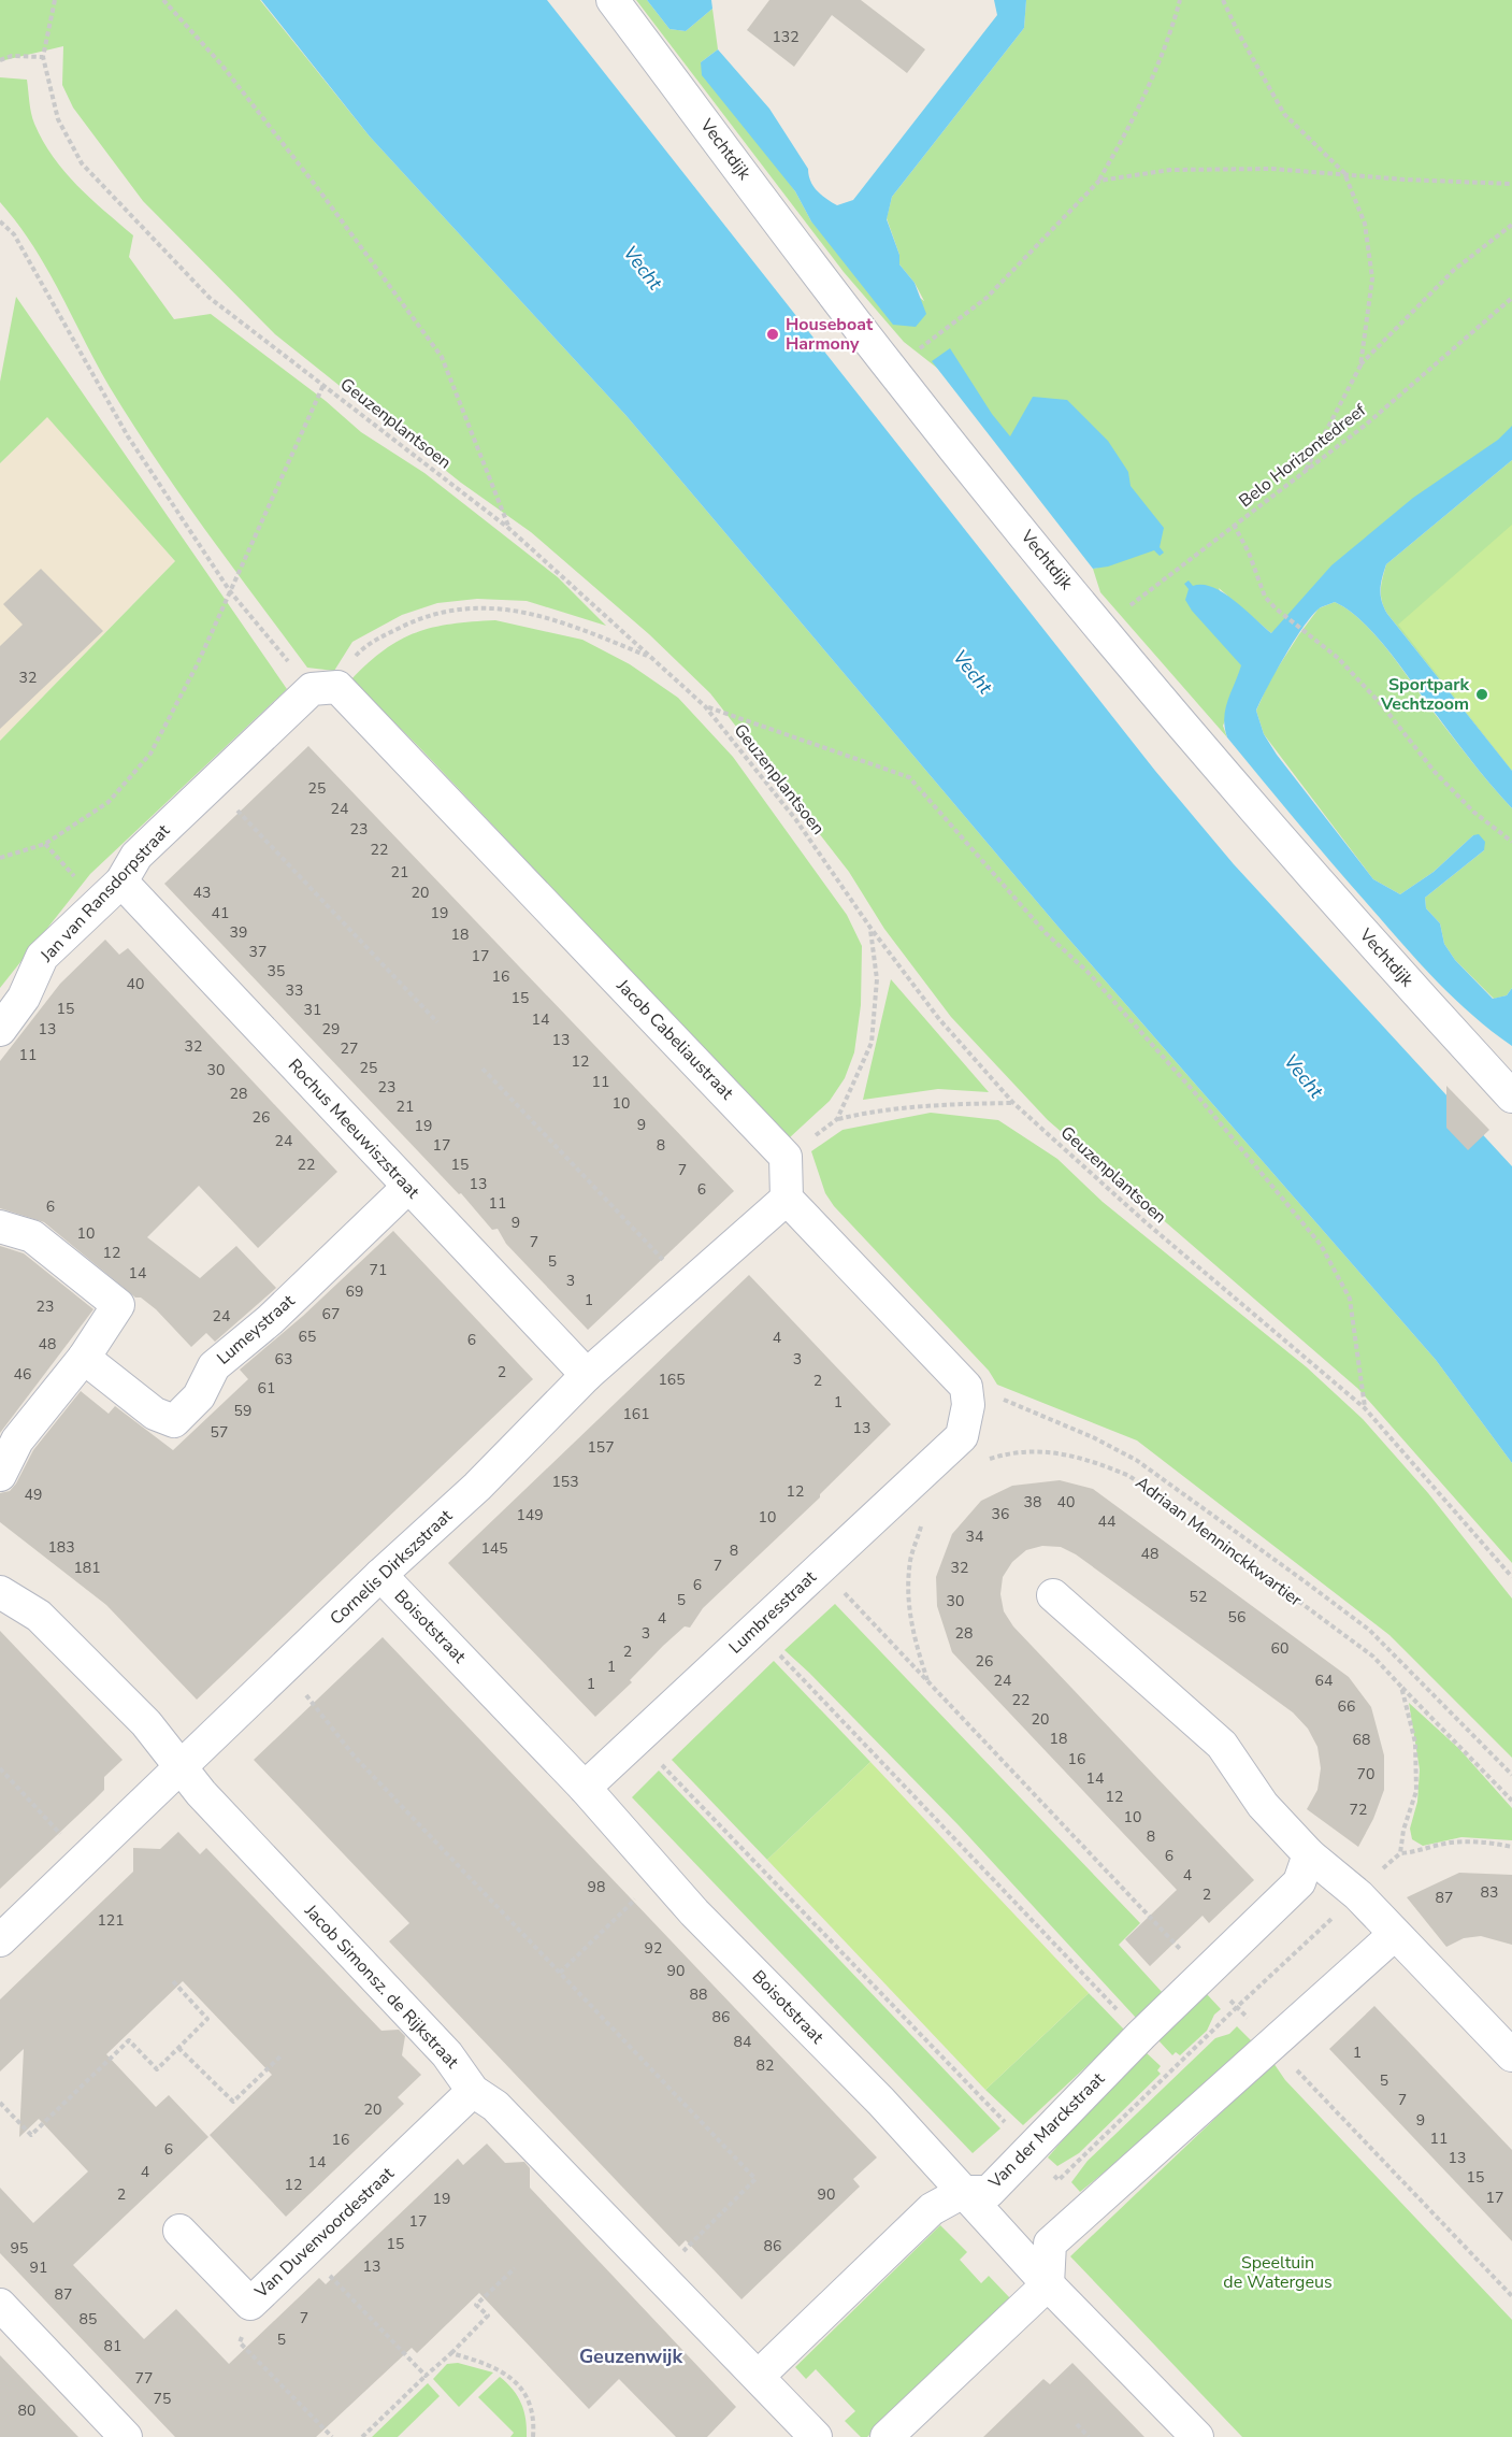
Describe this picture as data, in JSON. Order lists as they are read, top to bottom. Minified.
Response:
{"streets":{"street":["Vechtdijk","Jan van Ransdorpstraat","Jacob Cabeliaustraat","Rochus Meeuwiszstraat","Lumeystraat","Cornelis Dirkszstraat","Lumbresstraat","Boisotstraat","Jacob Simonsz. de Rijkstraat","Van der Marckstraat","Van Duvenvoordestraat"],"path":["Geuzenplantsoen","Belo Horizontedreef","Adriaan Menninckkwartier"]},"crossings":[["Vechtdijk","Belo Horizontedreef"],["Jan van Ransdorpstraat","Jacob Cabeliaustraat"],["Jan van Ransdorpstraat","Rochus Meeuwiszstraat"],["Rochus Meeuwiszstraat","Lumeystraat"],["Rochus Meeuwiszstraat","Cornelis Dirkszstraat"],["Cornelis Dirkszstraat","Boisotstraat"],["Cornelis Dirkszstraat","Jacob Simonsz. de Rijkstraat"],["Lumbresstraat","Boisotstraat"],["Boisotstraat","Van der Marckstraat"],["Jacob Simonsz. de Rijkstraat","Van der Marckstraat"],["Jacob Simonsz. de Rijkstraat","Van Duvenvoordestraat"]],"districts":["Geuzenwijk"],"water":["Vecht"],"parks":["Speeltuin de Watergeus"],"places":["Houseboat Harmony","Sportpark Vechtzoom"],"house_numbers":["132","32","25","24","23","22","21","43","20","41","19","39","18","37","17","35","16","40","33","15","15","31","14","13","29","13","32","27","11","12","25","30","11","23","28","10","21","26","9","19","24","17","8","22","15","7","13","6","11","6","9","10","7","12","5","71","14","3","69","1","23","67","24","65","4","6","48","63","3","2","46","165","2","61","1","59","161","13","57","157","153","12","49","38","40","36","149","10","44","34","183","145","8","48","7","181","32","6","52","5","30","56","4","3","28","60","2","26","1","24","64","1","22","66","20","18","68","16","70","14","12","72","10","8","6","4","98","83","2","87","121","92","90","88","86","84","1","82","5","7","20","9","11","16","6","13","14","4","15","12","2","90","17","19","17","15","86","95","13","91","87","7","85","5","81","77","75","80"]}
